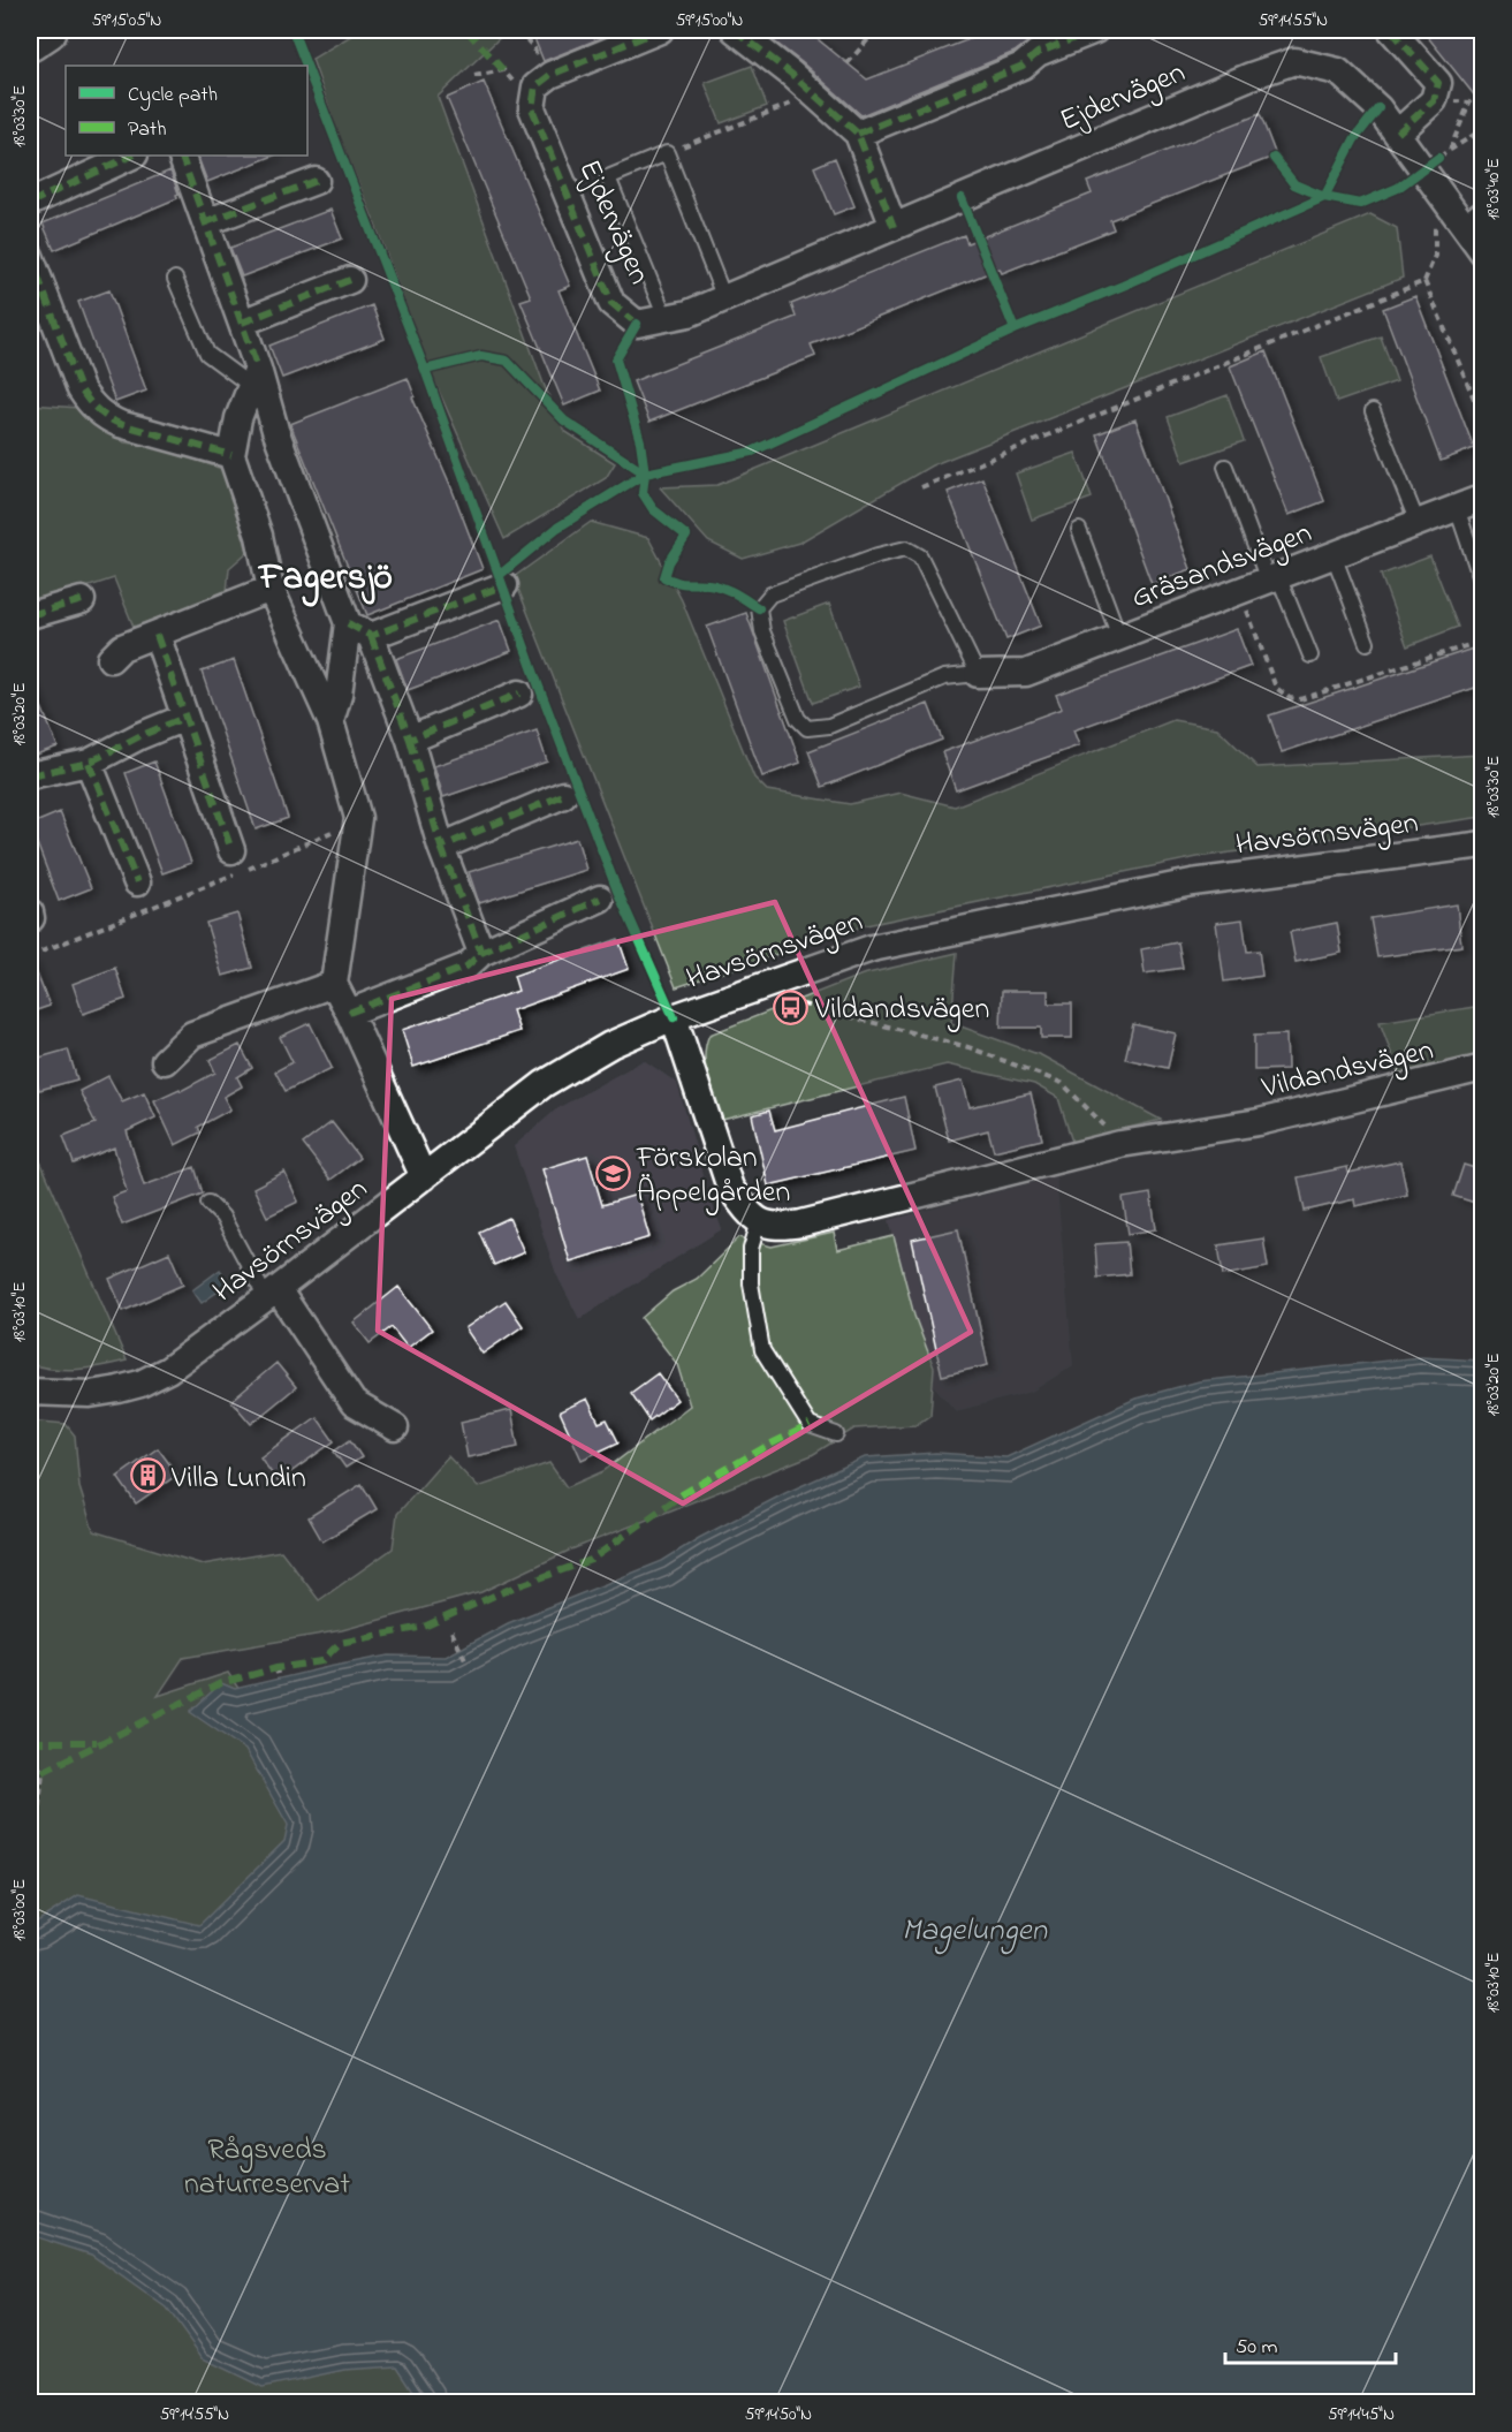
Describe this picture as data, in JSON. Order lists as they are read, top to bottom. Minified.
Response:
{"streets":{"street":["Ejdervägen","Gräsandsvägen","Havsörnsvägen","Vildandsvägen"]},"districts":["Fagersjö"],"water":["Magelungen"],"parks":["Rågsveds naturreservat"],"places":{"bus stop":["Vildandsvägen"],"school or university":["Förskolan Äppelgården"],"building":["Villa Lundin"]},"legend":["Cycle path","Path"],"scale_bar":"50 m","coordinates":["59°15'05\"N","59°15'00\"N","59°14'55\"N","18°03'30\"E","18°03'40\"E","18°03'20\"E","18°03'10\"E","18°03'00\"E","59°14'50\"N","59°14'45\"N"]}
